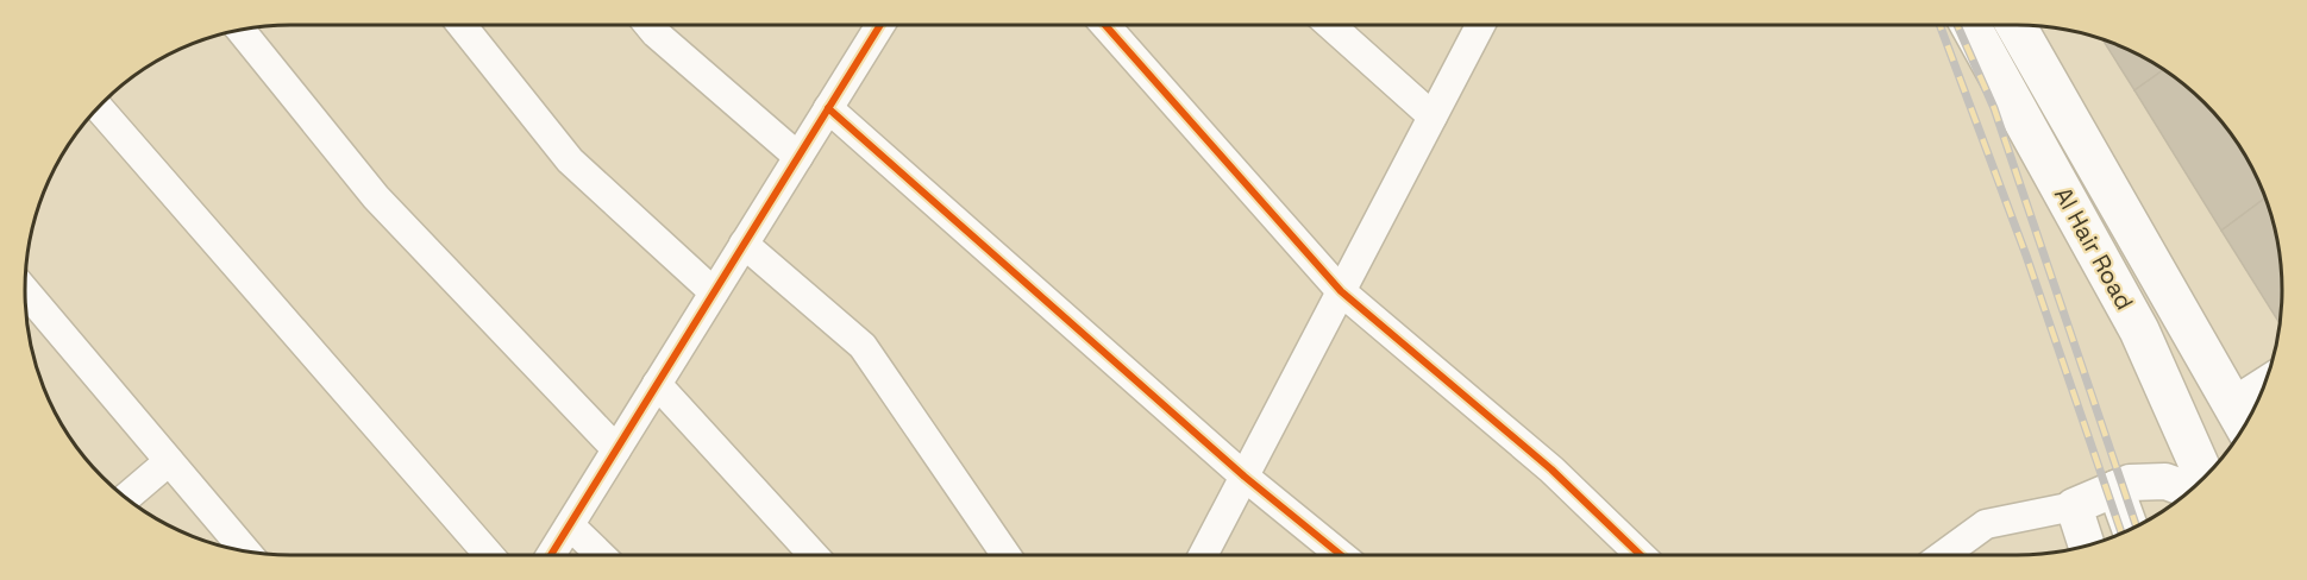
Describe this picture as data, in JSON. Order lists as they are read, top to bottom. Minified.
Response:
{"streets":{"main road":["Al Hair Road"]}}
